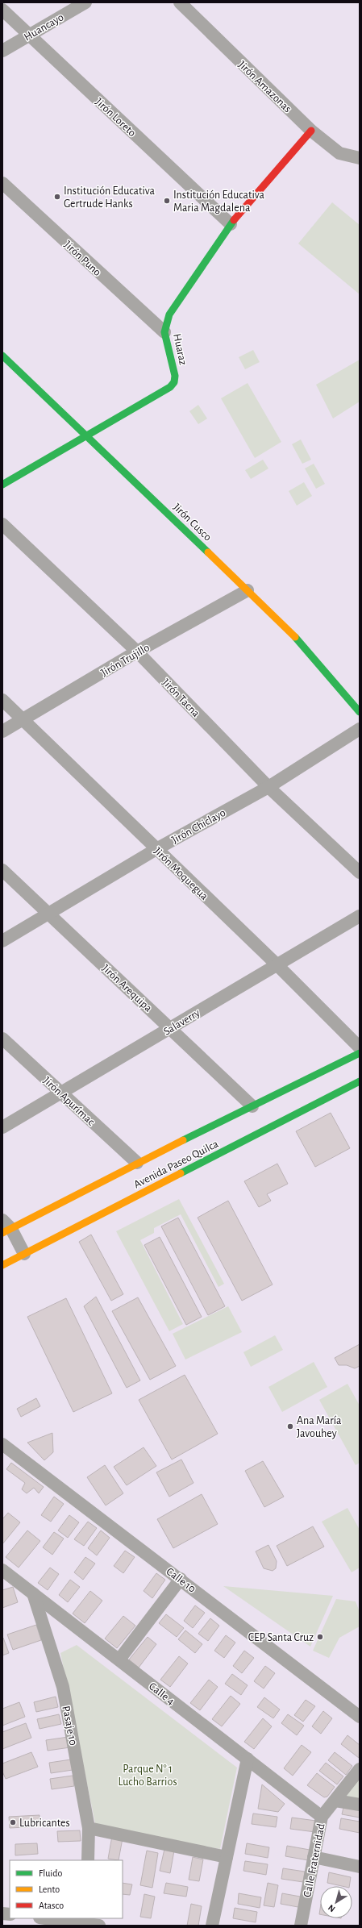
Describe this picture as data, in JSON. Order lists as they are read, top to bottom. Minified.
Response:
{"streets":{"street":["Huancayo","Jirón Amazonas","Jirón Loreto","Jirón Puno","Huaraz","Jirón Cusco","Jirón Trujillo","Jirón Tacna","Jirón Chiclayo","Jirón Moquegua","Jirón Arequipa","Salaverry","Jirón Apurímac","Avenida Paseo Quilca","Calle 10","Calle 4","Pasaje 10","Calle Fraternidad"]},"crossings":[["Huancayo","Jirón Loreto"],["Jirón Amazonas","Huaraz"],["Jirón Loreto","Huaraz"],["Jirón Puno","Huaraz"],["Huaraz","Jirón Cusco"],["Jirón Cusco","Jirón Trujillo"],["Jirón Trujillo","Jirón Tacna"],["Jirón Trujillo","Jirón Moquegua"],["Jirón Tacna","Jirón Chiclayo"],["Jirón Chiclayo","Jirón Moquegua"],["Jirón Chiclayo","Jirón Arequipa"],["Jirón Moquegua","Salaverry"],["Jirón Arequipa","Salaverry"],["Jirón Arequipa","Avenida Paseo Quilca"],["Salaverry","Jirón Apurímac"],["Jirón Apurímac","Avenida Paseo Quilca"],["Calle 4","Pasaje 10"],["Calle 4","Calle Fraternidad"]],"parks":["Parque N° 1 Lucho Barrios"],"places":["Institución Educativa Gertrude Hanks","Institución Educativa Maria Magdalena","Ana María Javouhey","CEP Santa Cruz","Lubricantes"],"legend":["Fluido","Lento","Atasco"],"north":"bottom left"}
